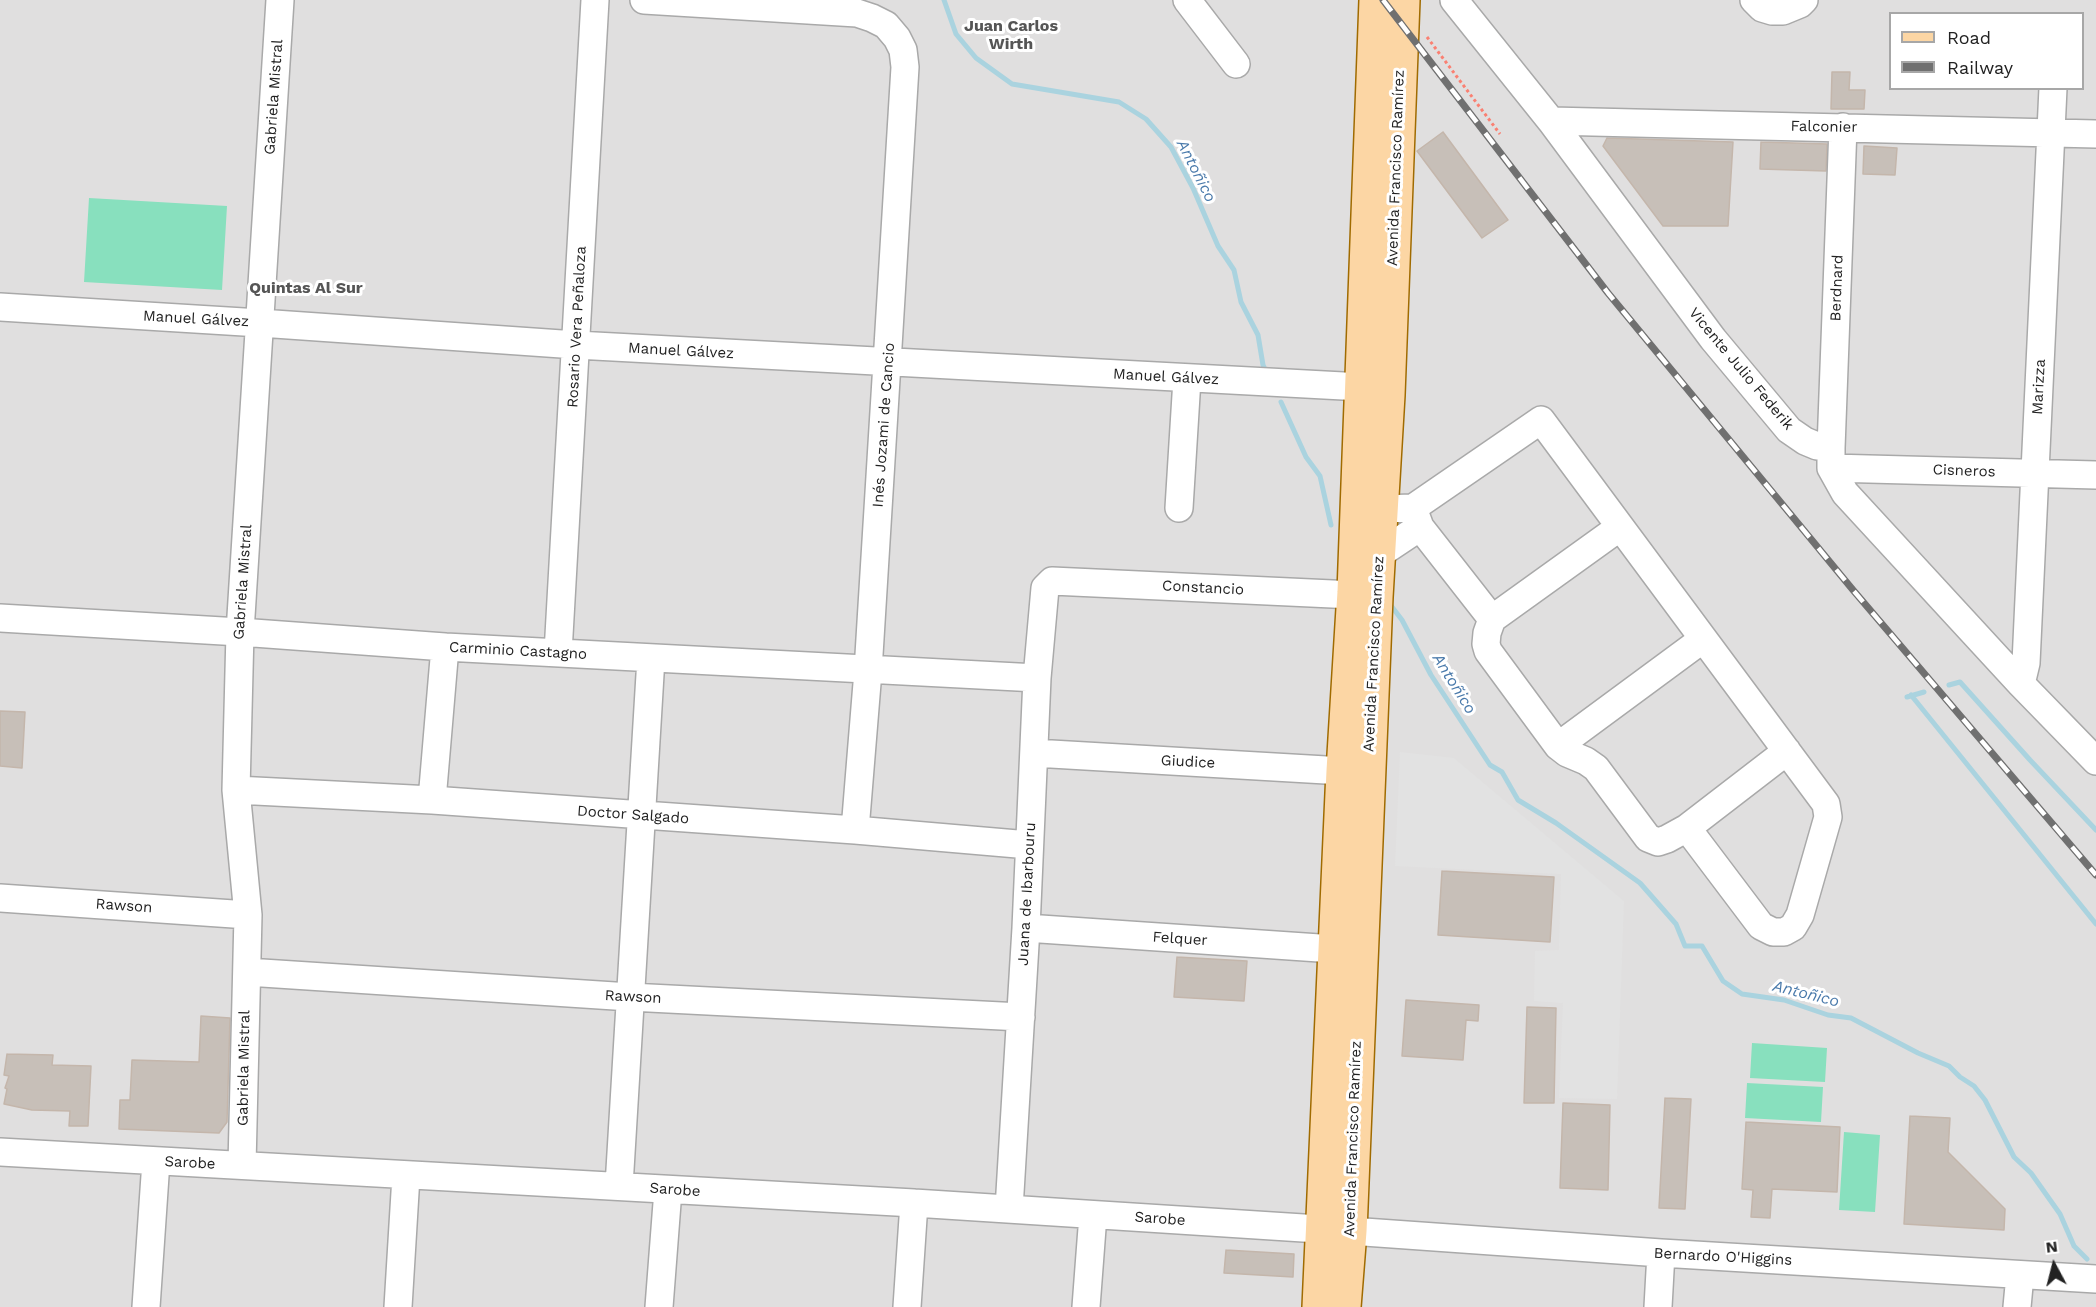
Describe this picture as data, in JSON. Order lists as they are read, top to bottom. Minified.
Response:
{"streets":{"main road":["Avenida Francisco Ramírez"],"street":["Gabriela Mistral","Falconier","Berdnard","Manuel Gálvez","Rosario Vera Peñaloza","Vicente Julio Federik","Marizza","Inés Jozami de Cancio","Cisneros","Constancio","Carminio Castagno","Giudice","Doctor Salgado","Juana de Ibarbouru","Rawson","Felquer","Sarobe","Bernardo O'Higgins"]},"crossings":[["Gabriela Mistral","Manuel Gálvez"],["Gabriela Mistral","Carminio Castagno"],["Gabriela Mistral","Doctor Salgado"],["Gabriela Mistral","Rawson"],["Gabriela Mistral","Sarobe"],["Falconier","Berdnard"],["Falconier","Vicente Julio Federik"],["Falconier","Marizza"],["Avenida Francisco Ramírez","Manuel Gálvez"],["Avenida Francisco Ramírez","Constancio"],["Avenida Francisco Ramírez","Giudice"],["Avenida Francisco Ramírez","Felquer"],["Avenida Francisco Ramírez","Sarobe"],["Avenida Francisco Ramírez","Bernardo O'Higgins"],["Berdnard","Vicente Julio Federik"],["Berdnard","Cisneros"],["Manuel Gálvez","Rosario Vera Peñaloza"],["Manuel Gálvez","Inés Jozami de Cancio"],["Rosario Vera Peñaloza","Carminio Castagno"],["Vicente Julio Federik","Cisneros"],["Marizza","Cisneros"],["Inés Jozami de Cancio","Carminio Castagno"],["Inés Jozami de Cancio","Doctor Salgado"],["Constancio","Juana de Ibarbouru"],["Carminio Castagno","Juana de Ibarbouru"],["Giudice","Juana de Ibarbouru"],["Doctor Salgado","Juana de Ibarbouru"],["Juana de Ibarbouru","Rawson"],["Juana de Ibarbouru","Felquer"],["Juana de Ibarbouru","Sarobe"],["Sarobe","Bernardo O'Higgins"]],"districts":["Juan Carlos Wirth","Quintas Al Sur"],"water":["Antoñico"],"legend":["Road","Railway"],"north":"top"}
